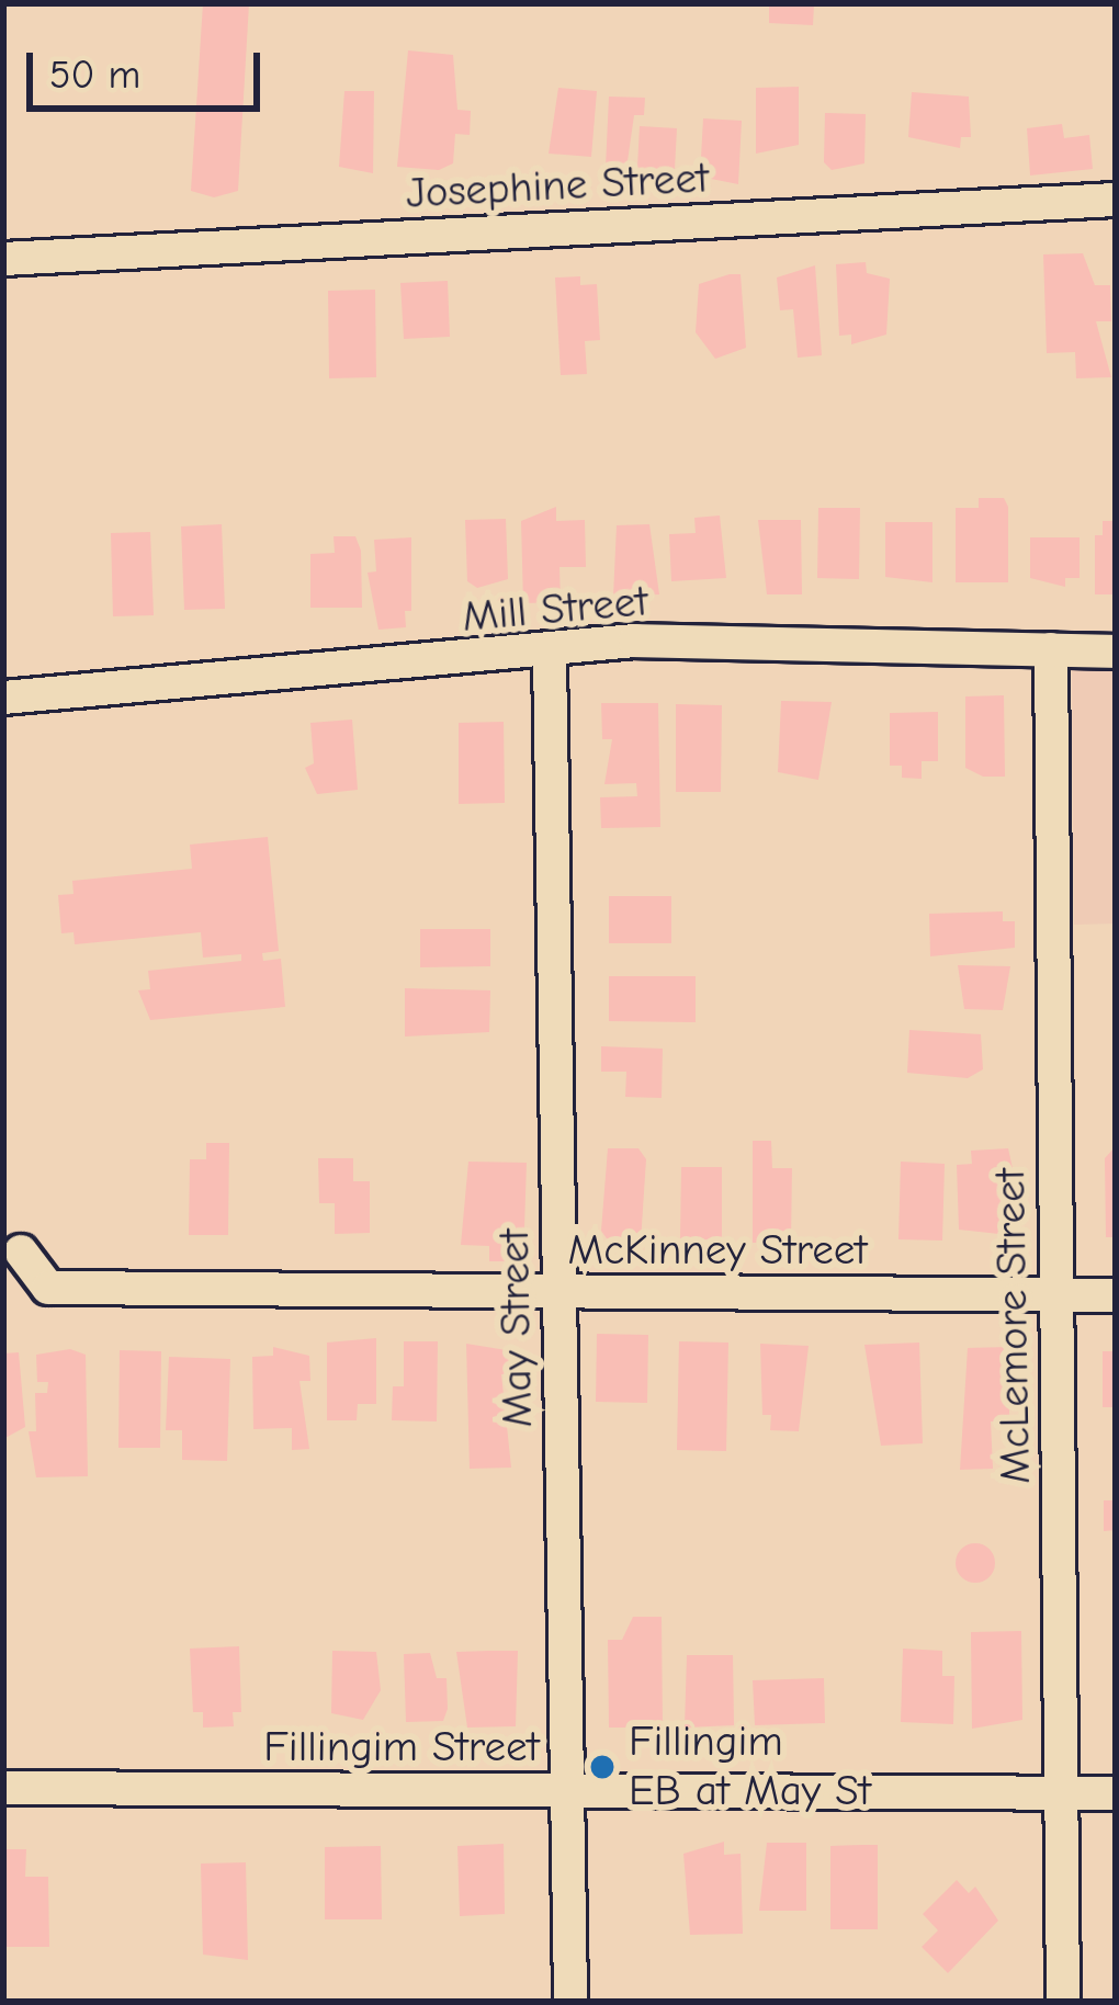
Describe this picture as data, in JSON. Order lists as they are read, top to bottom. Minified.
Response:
{"streets":{"street":["Josephine Street","Mill Street","McKinney Street","McLemore Street","May Street","Fillingim Street"]},"crossings":[["Mill Street","McLemore Street"],["Mill Street","May Street"],["McKinney Street","McLemore Street"],["McKinney Street","May Street"],["McLemore Street","Fillingim Street"],["May Street","Fillingim Street"]],"places":["Fillingim EB at May St"],"scale_bar":"50 m"}
